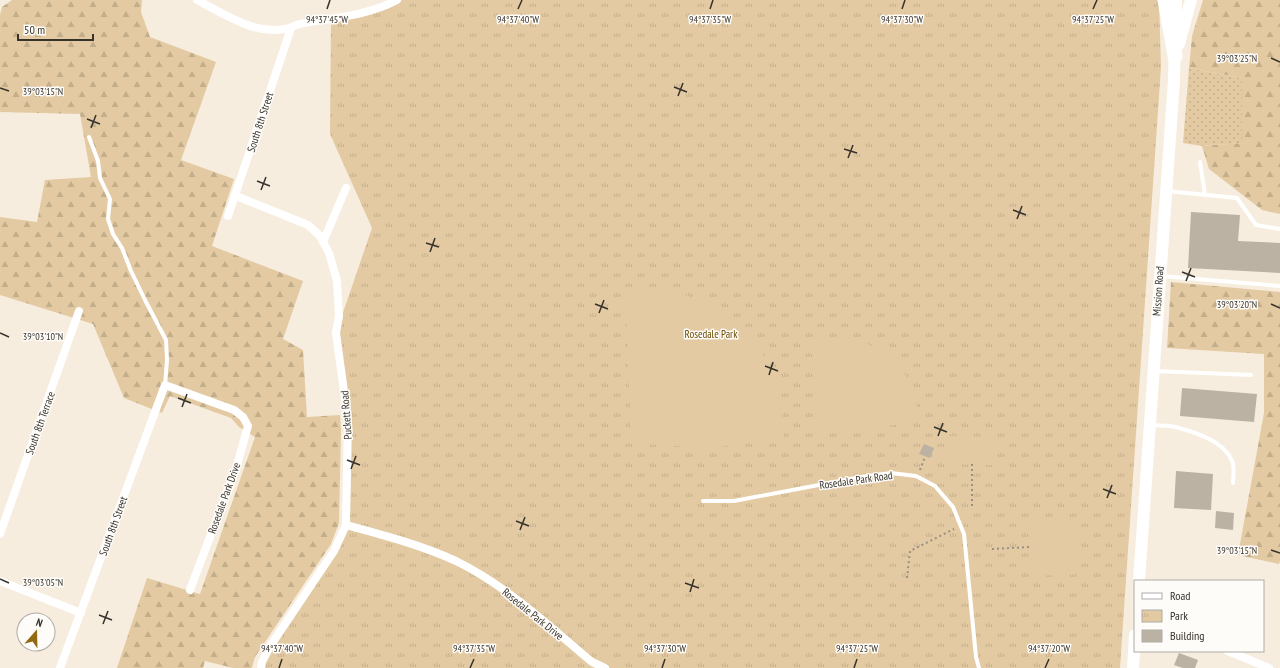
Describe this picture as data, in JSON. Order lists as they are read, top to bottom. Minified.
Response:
{"streets":{"main road":["Mission Road"],"street":["South 8th Street","Puckett Road","South 8th Terrace","Rosedale Park Drive"],"lane":["Rosedale Park Road"]},"crossings":[["South 8th Street","Puckett Road"],["South 8th Street","Rosedale Park Drive"],["Puckett Road","Rosedale Park Drive"]],"parks":["Rosedale Park"],"legend":["Road","Park","Building"],"scale_bar":"50 m","north":"top","coordinates":["94°37'45\"W","94°37'40\"W","94°37'35\"W","94°37'30\"W","94°37'25\"W","39°03'25\"N","39°03'15\"N","39°03'20\"N","39°03'10\"N","39°03'05\"N","94°37'20\"W"]}
